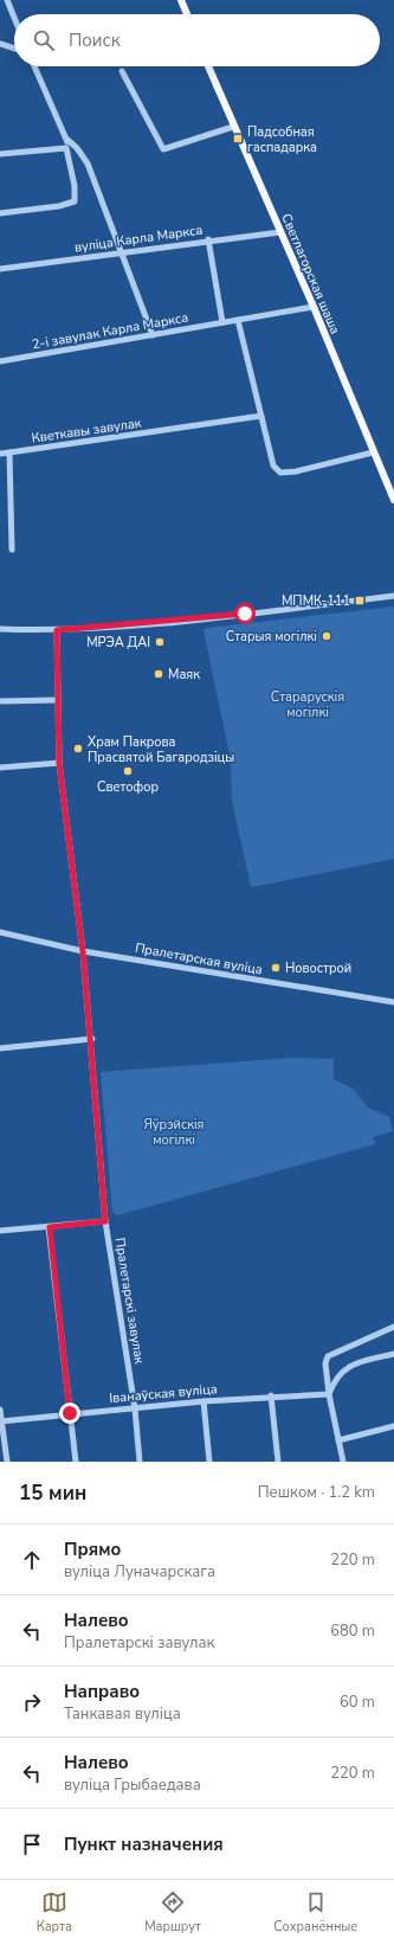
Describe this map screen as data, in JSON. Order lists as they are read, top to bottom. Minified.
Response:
{"streets":{"main road":["Светлагорская шаша"],"street":["вуліца Карла Маркса","2-і завулак Карла Маркса","Кветкавы завулак","Пралетарская вуліца","Пралетарскі завулак","Іванаўская вуліца"]},"crossings":[["вуліца Карла Маркса","Светлагорская шаша"],["Светлагорская шаша","2-і завулак Карла Маркса"],["Пралетарская вуліца","Пралетарскі завулак"],["Пралетарскі завулак","Іванаўская вуліца"]],"parks":["Старарускія могілкі","Яўрэйскія могілкі"],"places":{"transit":["Падсобная гаспадарка","МПМК-111"],"other":["Старыя могілкі","МРЭА ДАІ","Маяк","Храм Пакрова Прасвятой Багародзіцы","Светофор","Новострой"]},"page":{"search":"Поиск","heading":["15 мин","Пешком · 1.2 km"],"list":[["Прямо","вуліца Луначарскага","220 m"],["Налево","Пралетарскі завулак","680 m"],["Направо","Танкавая вуліца","60 m"],["Налево","вуліца Грыбаедава","220 m"],"Пункт назначения"],"nav":["Карта","Маршрут","Сохранённые"]}}
